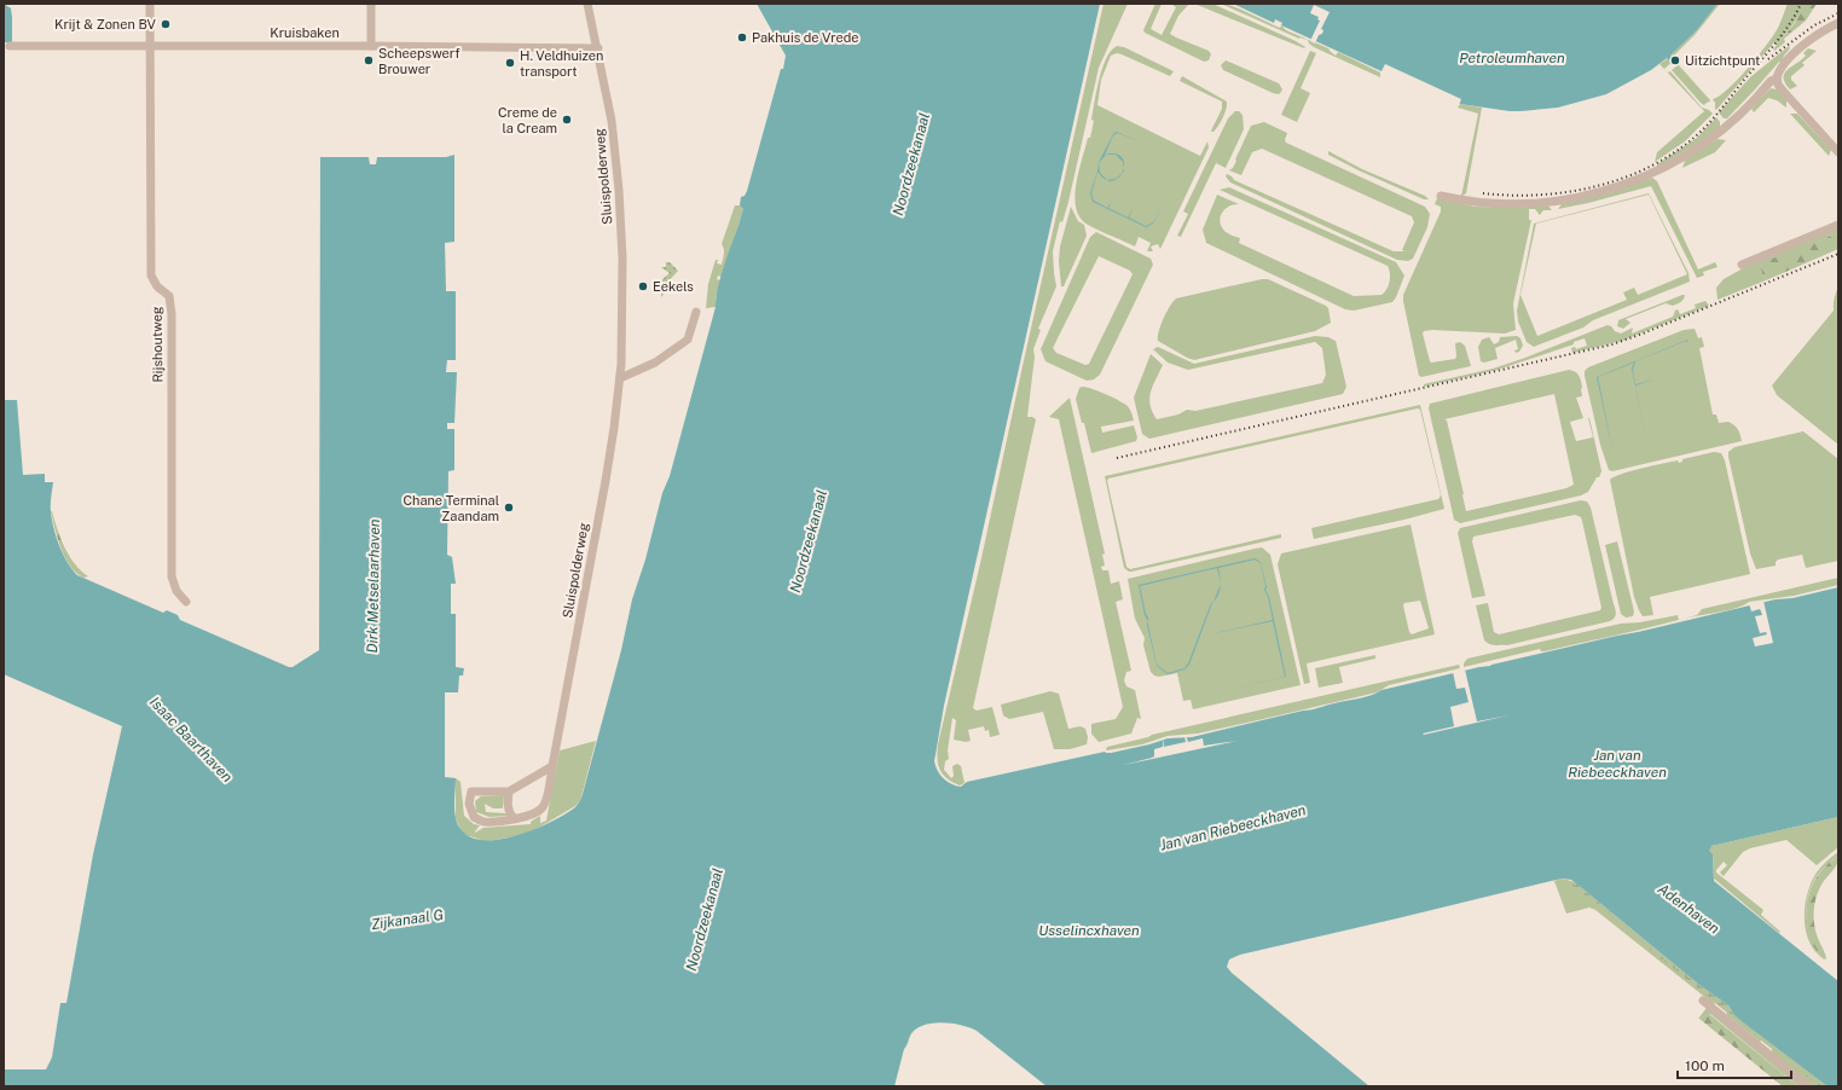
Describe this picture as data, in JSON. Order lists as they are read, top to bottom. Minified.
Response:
{"streets":{"street":["Kruisbaken","Sluispolderweg","Rijshoutweg"]},"crossings":[["Kruisbaken","Sluispolderweg"],["Kruisbaken","Rijshoutweg"]],"water":["Petroleumhaven","Noordzeekanaal","Dirk Metselaarhaven","Isaac Baarthaven","Jan van Riebeeckhaven","Adenhaven","Zijkanaal G","Usselincxhaven"],"places":["Krijt & Zonen BV","Pakhuis de Vrede","Scheepswerf Brouwer","Uitzichtpunt","H. Veldhuizen transport","Creme de la Cream","Eekels","Chane Terminal Zaandam"],"scale_bar":"100 m"}
